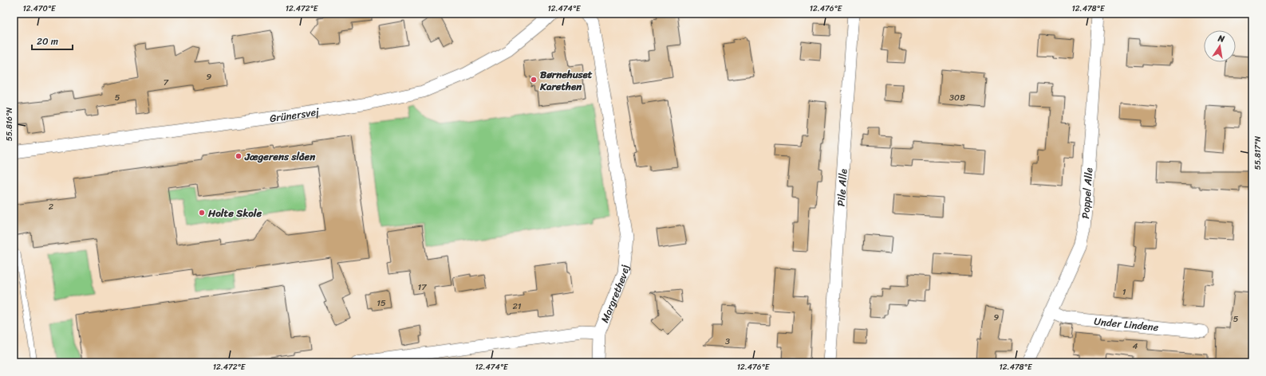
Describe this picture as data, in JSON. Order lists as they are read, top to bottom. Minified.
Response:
{"streets":{"street":["Grünersvej","Pile Alle","Poppel Alle","Margrethevej","Under Lindene"]},"crossings":[["Poppel Alle","Under Lindene"]],"places":["Børnehuset Karethen","Jægerens slåen","Holte Skole"],"house_numbers":["9","7","5","30B","2","17","1","15","21","9","5","3","4"],"scale_bar":"20 m","north":"top","coordinates":["12.470°E","12.472°E","12.474°E","12.476°E","12.478°E","55.816°N","55.817°N"]}
